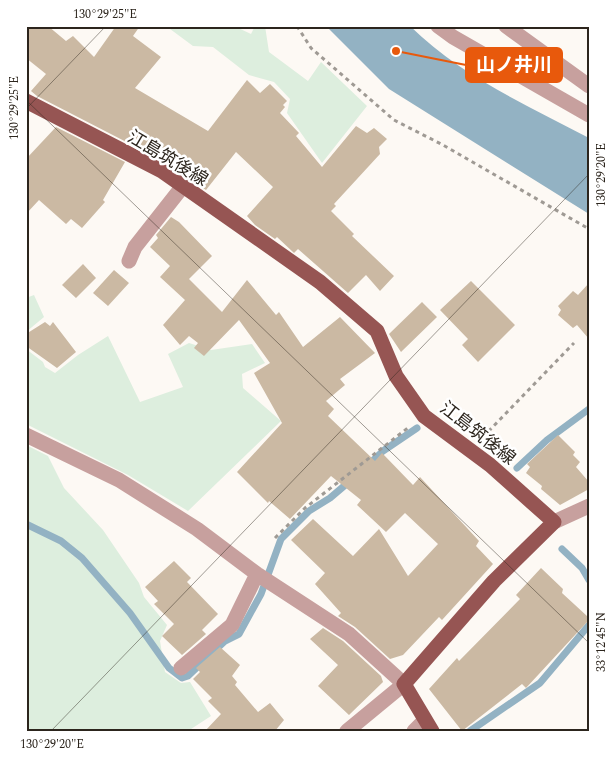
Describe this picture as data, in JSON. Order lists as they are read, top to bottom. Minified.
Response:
{"streets":{"main road":["江島筑後線"]},"places":["山ノ井川"],"coordinates":["130°29'25\"E","130°29'20\"E","33°12'45\"N"]}
